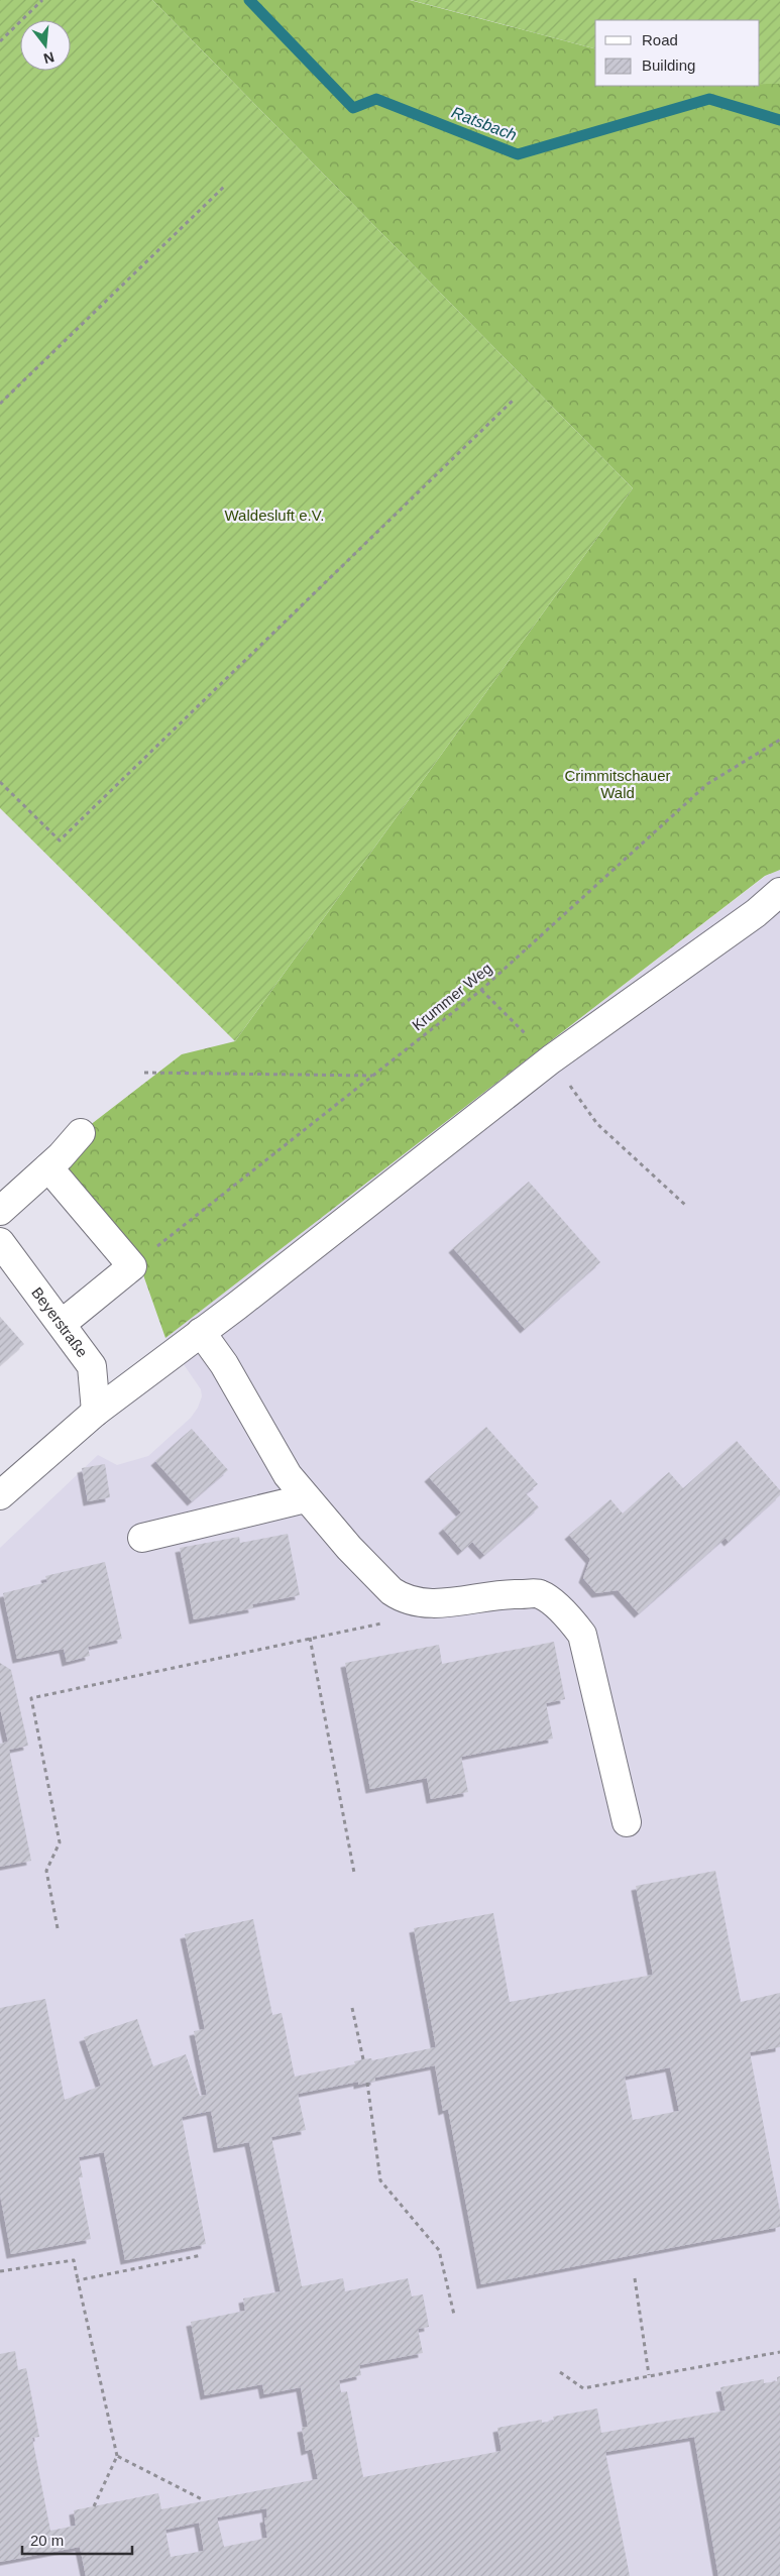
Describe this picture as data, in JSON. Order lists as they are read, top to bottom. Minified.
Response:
{"streets":{"street":["Beyerstraße"],"path":["Krummer Weg"]},"water":["Ratsbach"],"parks":["Waldesluft e.V.","Crimmitschauer Wald"],"legend":["Road","Building"],"scale_bar":"20 m","north":"bottom"}
